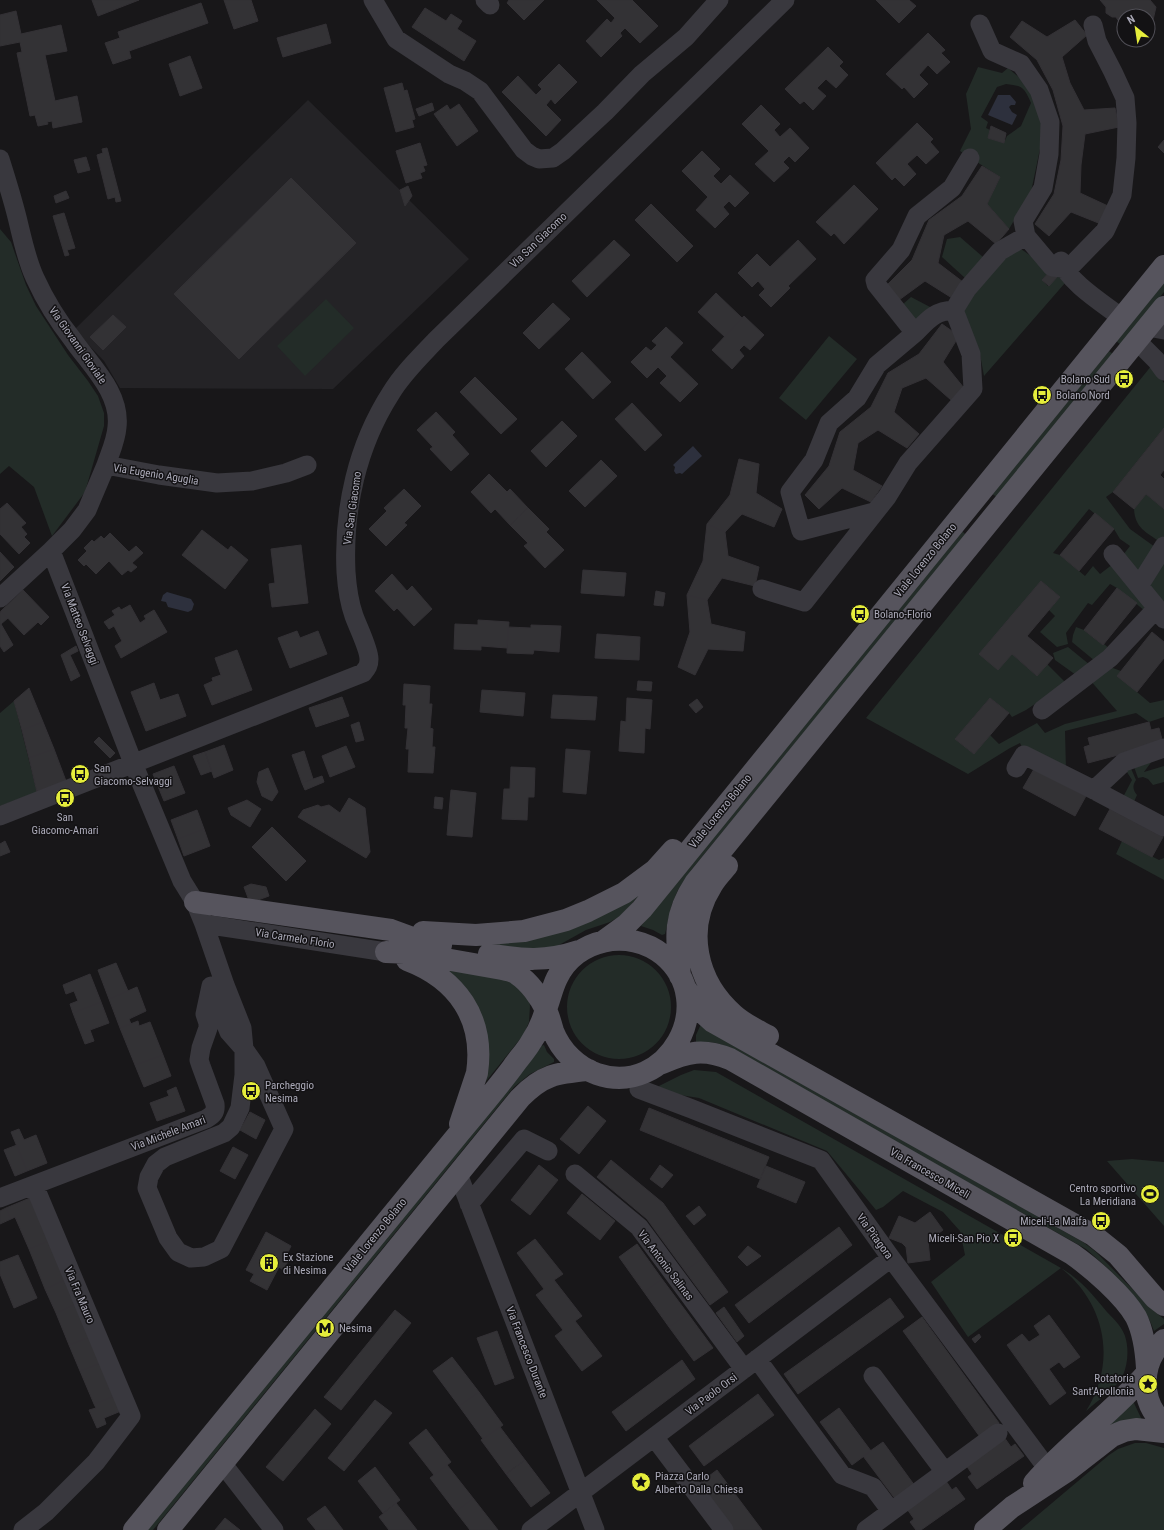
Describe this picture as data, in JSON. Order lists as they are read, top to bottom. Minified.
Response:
{"streets":{"main road":["Viale Lorenzo Bolano","Via Francesco Miceli"],"street":["Via San Giacomo","Via Giovanni Gioviale","Via Eugenio Aguglia","Via Matteo Selvaggi","Via Carmelo Florio","Via Michele Amari","Via Pitagora","Via Antonio Salinas","Via Fra Mauro","Via Francesco Durante","Via Paolo Orsi"]},"crossings":[["Via San Giacomo","Via Matteo Selvaggi"],["Via Giovanni Gioviale","Via Eugenio Aguglia"],["Via Eugenio Aguglia","Via Matteo Selvaggi"],["Viale Lorenzo Bolano","Via Francesco Miceli"],["Via Michele Amari","Via Fra Mauro"],["Via Pitagora","Via Paolo Orsi"],["Via Antonio Salinas","Via Paolo Orsi"],["Via Francesco Durante","Via Paolo Orsi"]],"places":{"bus stop":["Bolano Sud","Bolano Nord","Bolano-Florio","San Giacomo-Selvaggi","San Giacomo-Amari","Parcheggio Nesima","Miceli-La Malfa","Miceli-San Pio X"],"sports":["Centro sportivo La Meridiana"],"building":["Ex Stazione di Nesima"],"metro station":["Nesima"],"place":["Rotatoria Sant'Apollonia","Piazza Carlo Alberto Dalla Chiesa"]},"north":"top left"}
